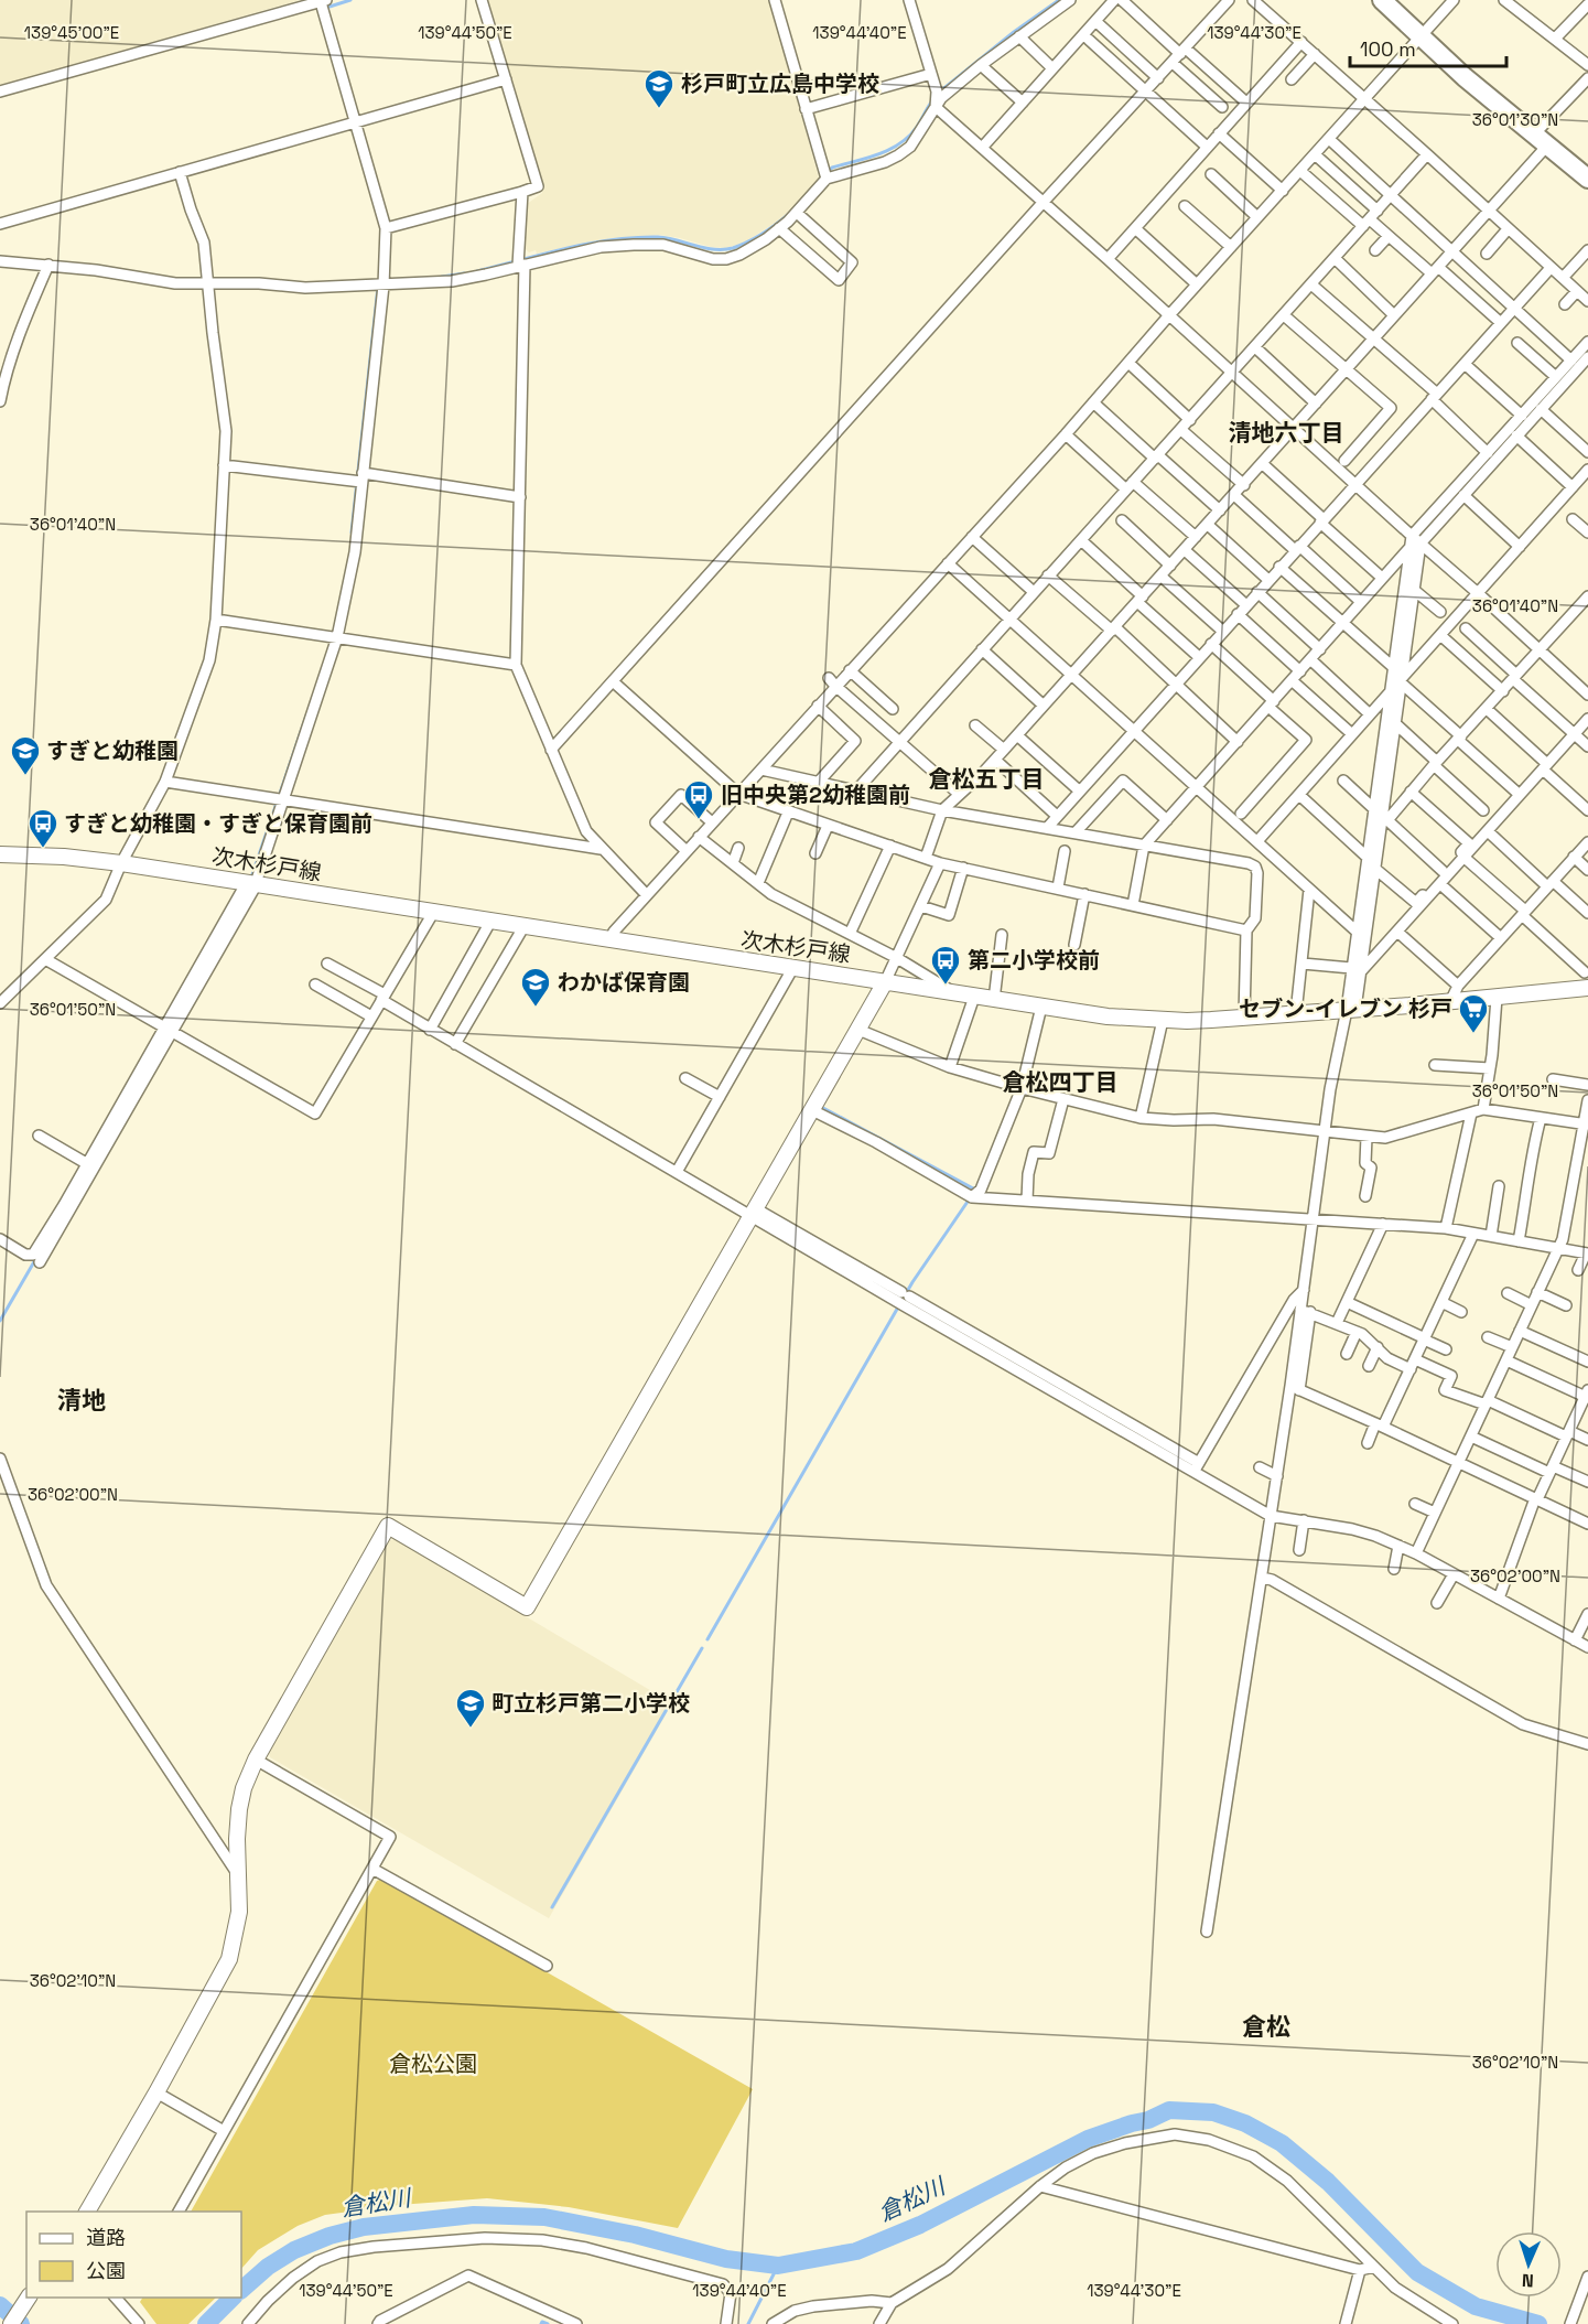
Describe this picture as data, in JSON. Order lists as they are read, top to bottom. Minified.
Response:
{"streets":{"street":["次木杉戸線"]},"districts":["清地六丁目","倉松五丁目","倉松四丁目","清地","倉松"],"water":["倉松川"],"parks":["倉松公園"],"places":{"school or university":["杉戸町立広島中学校","すぎと幼稚園","わかば保育園","町立杉戸第二小学校"],"bus stop":["旧中央第2幼稚園前","すぎと幼稚園・すぎと保育園前","第二小学校前"],"supermarket":["セブン-イレブン 杉戸"]},"legend":["道路","公園"],"scale_bar":"100 m","north":"bottom","coordinates":["139°44'50\"E","139°44'30\"E","139°45'00\"E","139°44'40\"E","36°01'30\"N","36°01'40\"N","36°01'50\"N","36°02'00\"N","36°02'10\"N"]}
